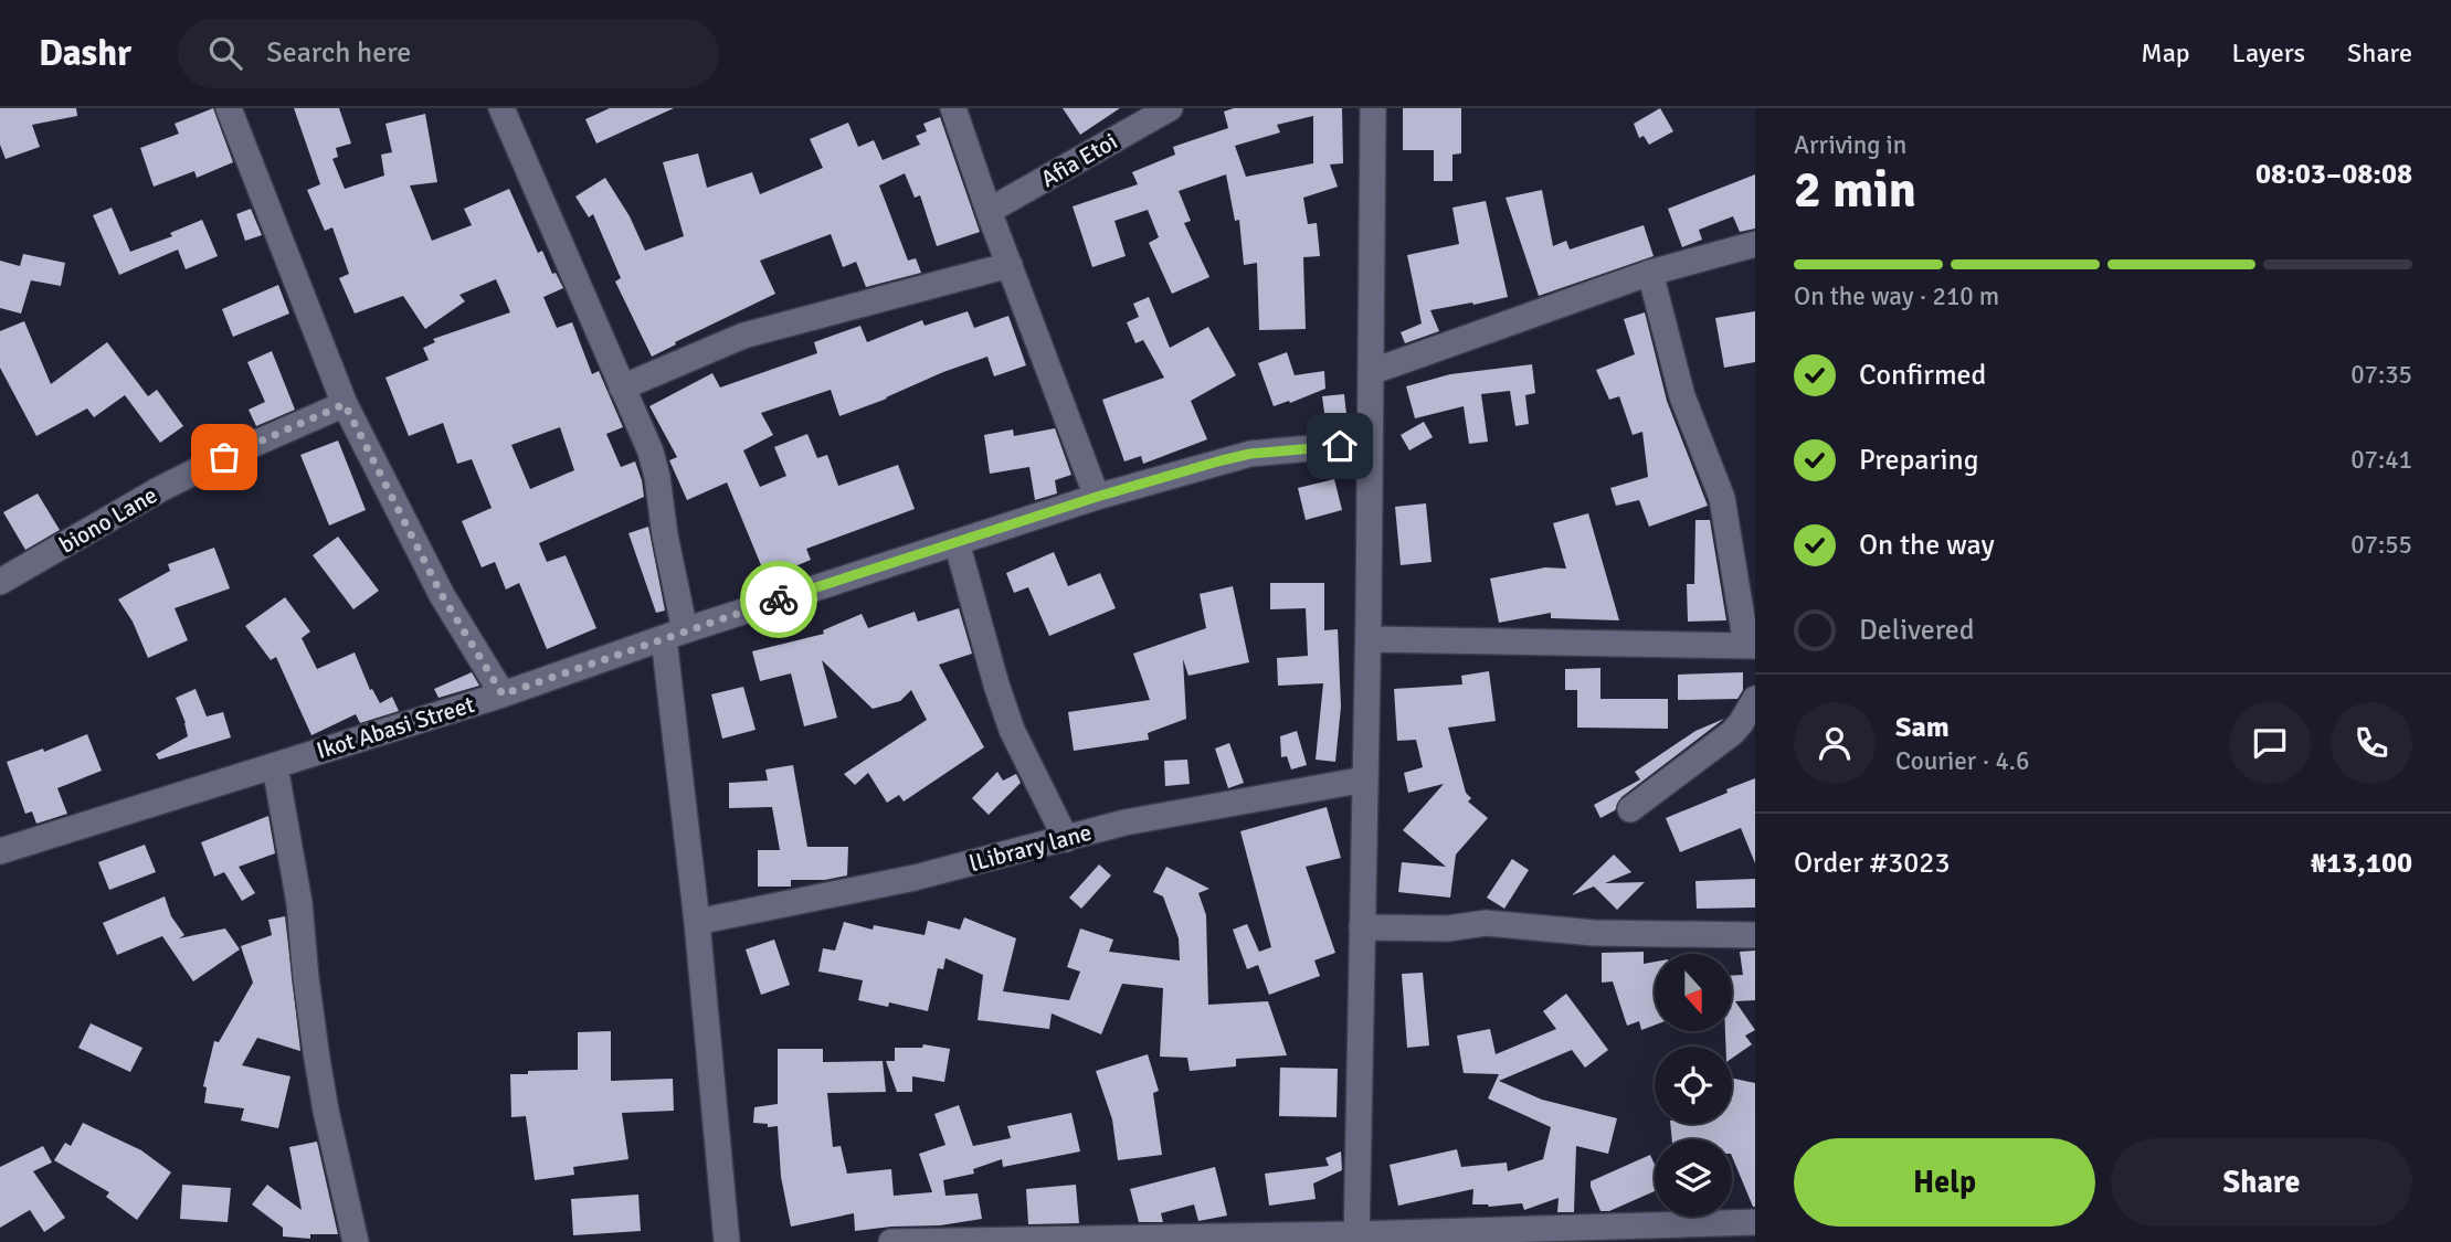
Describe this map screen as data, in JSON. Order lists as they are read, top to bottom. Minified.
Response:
{"streets":{"street":["Afia Etoi","biono Lane","Ikot Abasi Street","lLibrary lane"]},"north":"bottom","page":{"header":"Dashr","search":"Search here","nav":["Map","Layers","Share"],"heading":["2 min","Arriving in","08:03–08:08"],"panel":["Sam","Courier · 4.6","Order #3023","₦13,100"],"bar":"On the way · 210 m","list":[["Confirmed","07:35"],["Preparing","07:41"],["On the way","07:55"],"Delivered"],"buttons":["Help","Share"]}}
